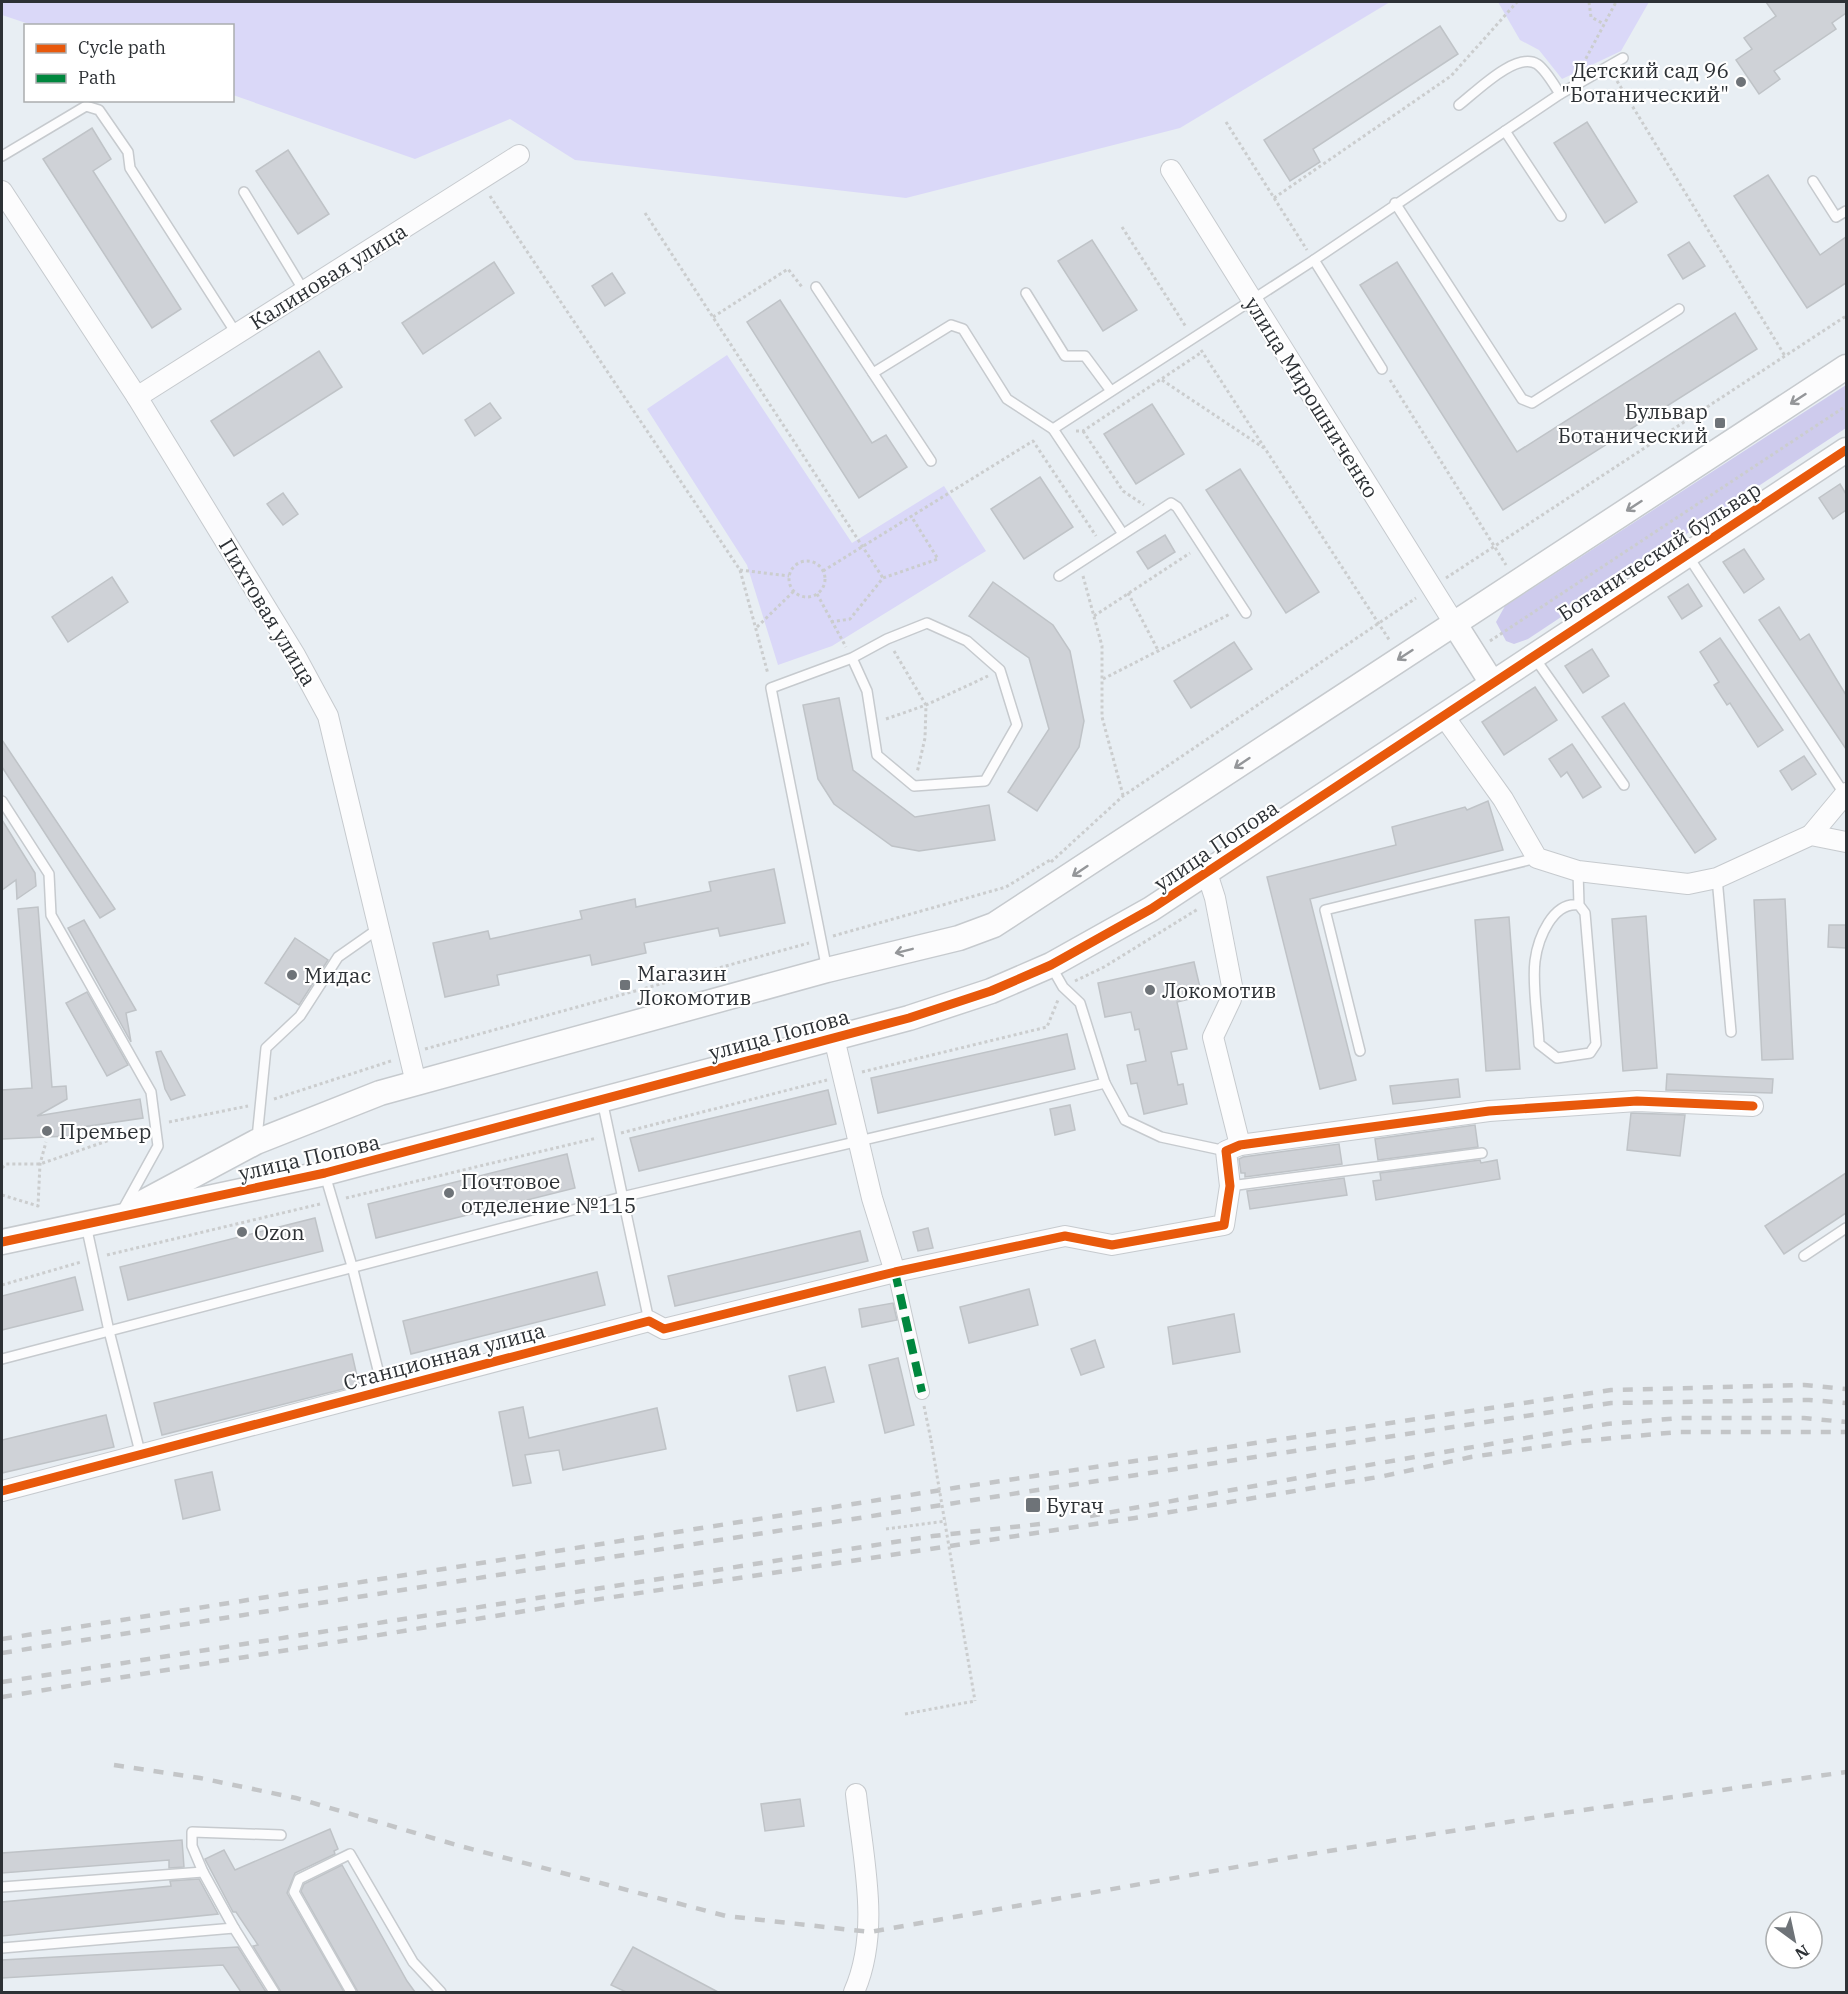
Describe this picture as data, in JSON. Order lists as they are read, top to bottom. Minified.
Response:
{"streets":{"street":["Калиновая улица","улица Мирошниченко","Ботанический бульвар","Пихтовая улица","улица Попова","Станционная улица"]},"crossings":[["Калиновая улица","Пихтовая улица"],["улица Мирошниченко","улица Попова"],["Ботанический бульвар","улица Попова"],["Пихтовая улица","улица Попова"]],"places":{"other":["Детский сад 96 \"Ботанический\"","Мидас","Локомотив","Премьер","Почтовое отделение №115","Ozon"],"transit":["Бульвар Ботанический","Магазин Локомотив","Бугач"]},"legend":["Cycle path","Path"],"north":"bottom right"}
